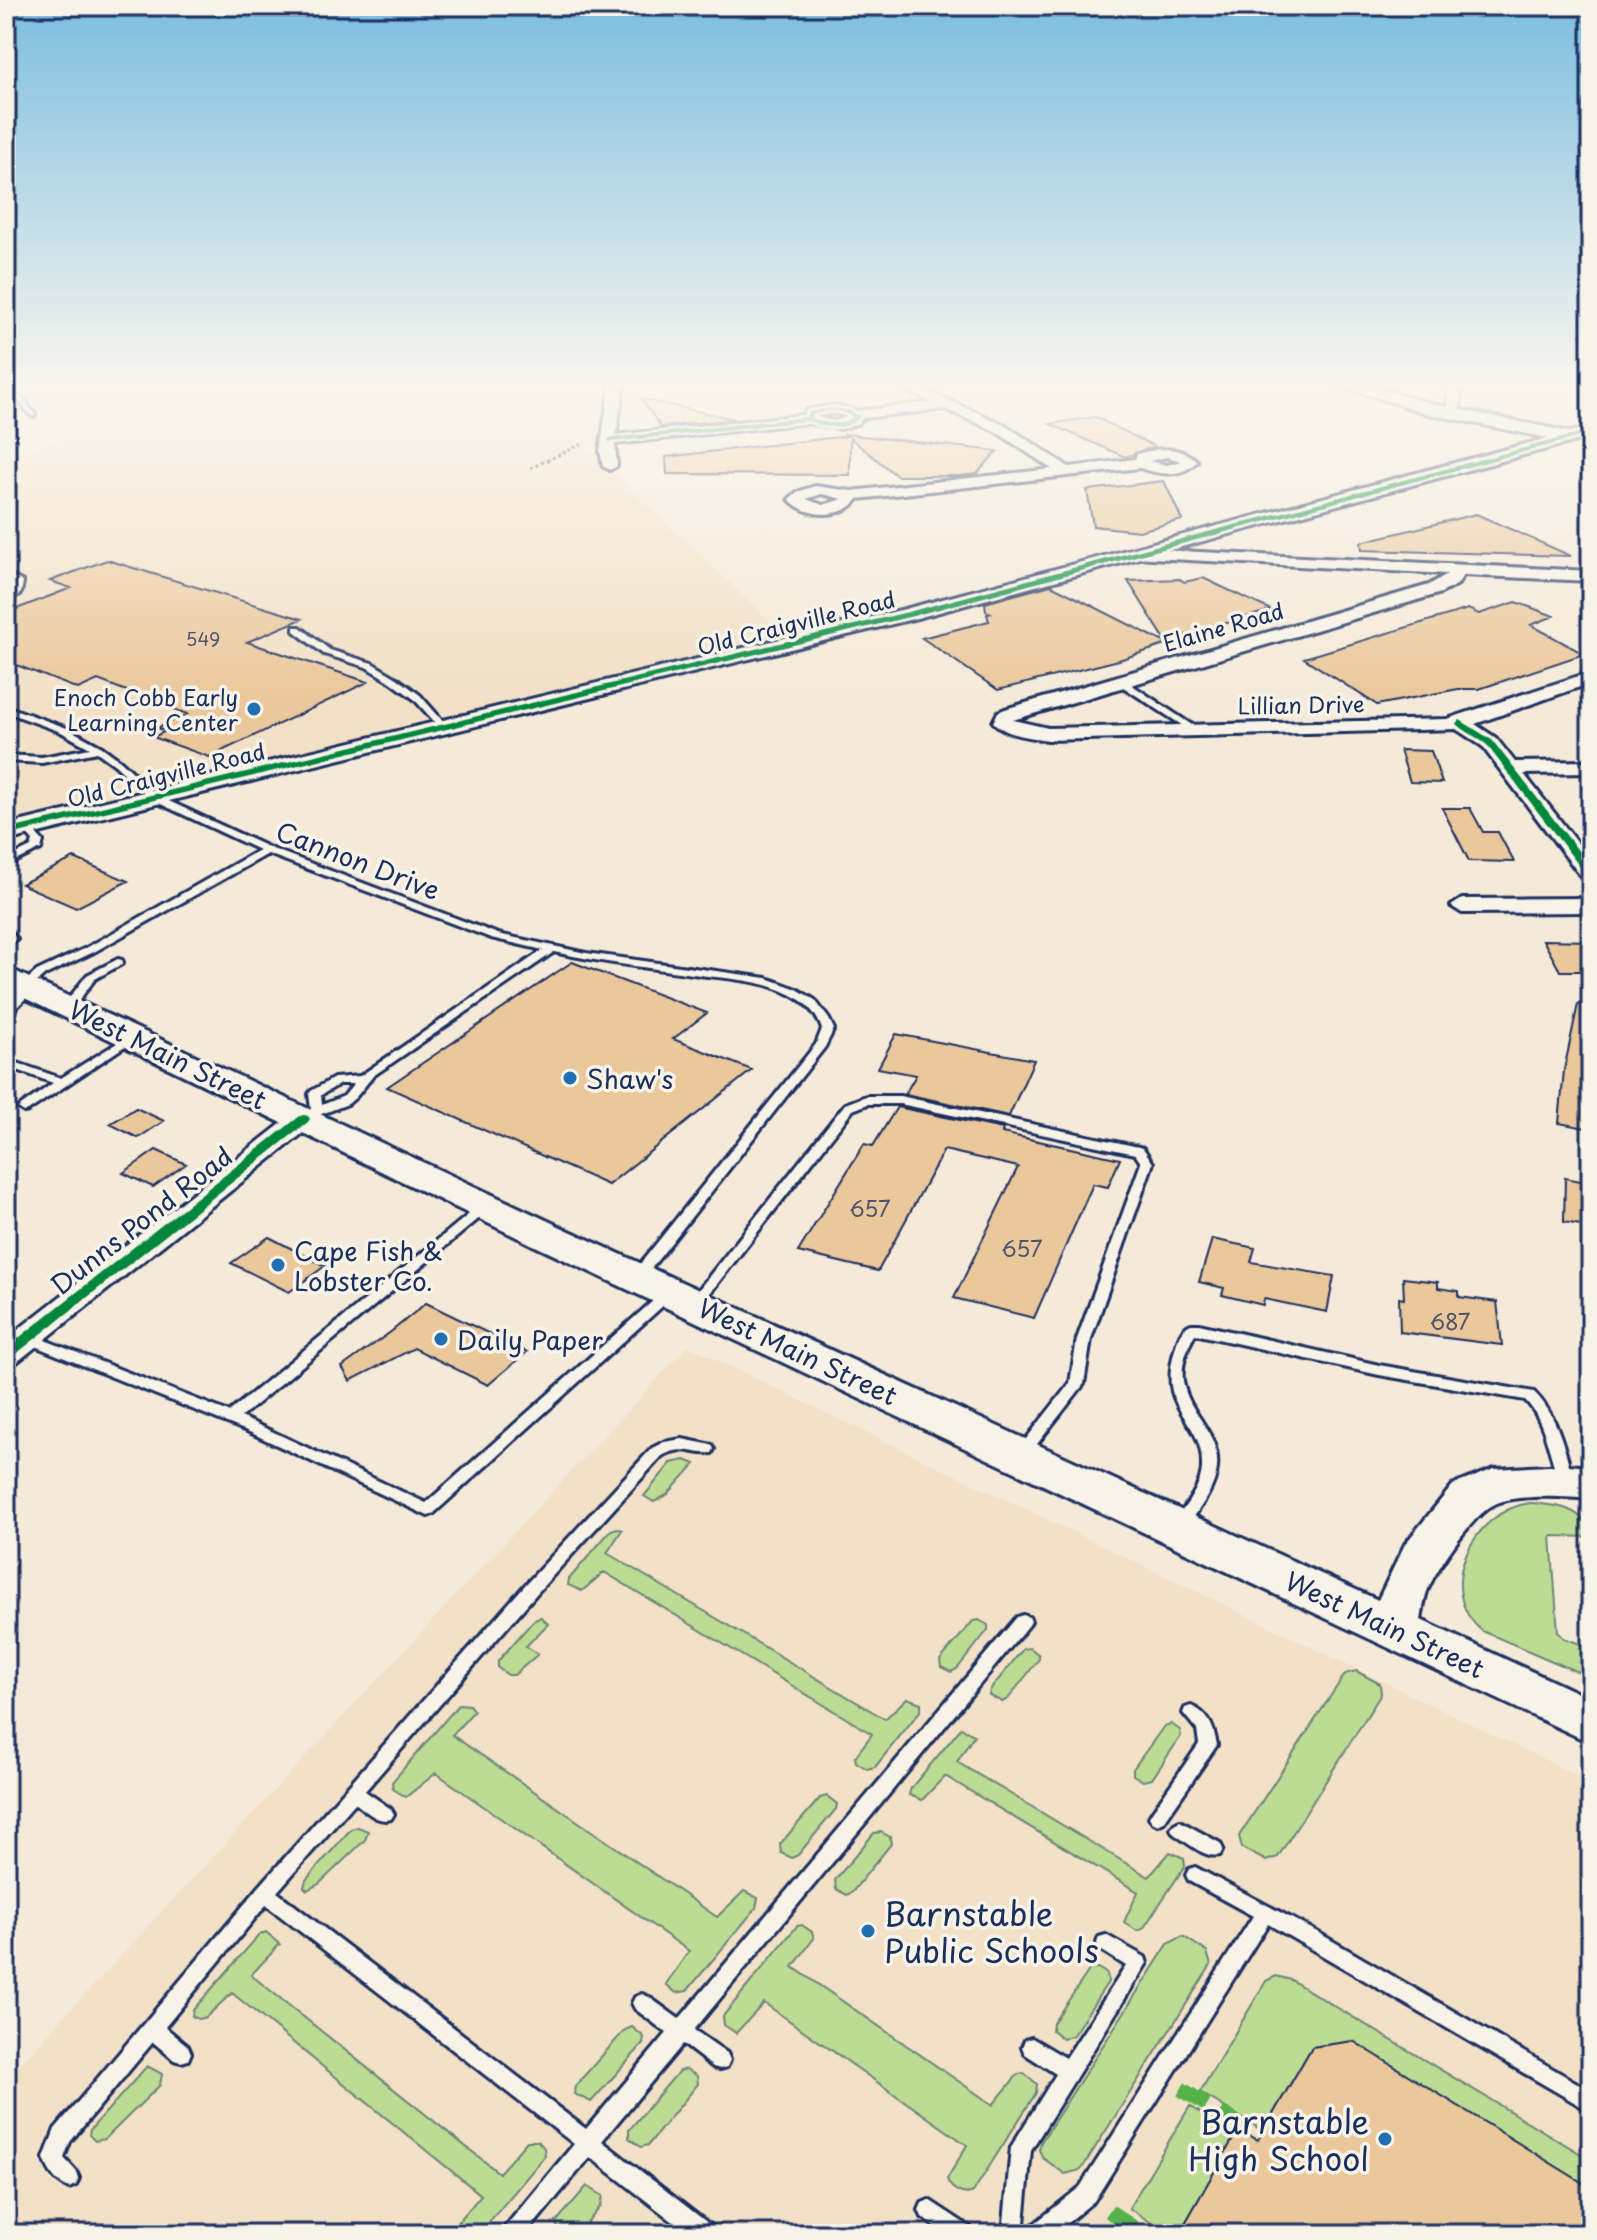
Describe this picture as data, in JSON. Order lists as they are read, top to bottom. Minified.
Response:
{"streets":{"main road":["West Main Street"],"street":["Old Craigville Road","Elaine Road","Lillian Drive","Dunns Pond Road"],"lane":["Cannon Drive"]},"crossings":[["Old Craigville Road","Cannon Drive"],["Elaine Road","Lillian Drive"],["Cannon Drive","West Main Street"],["West Main Street","Dunns Pond Road"]],"places":["Enoch Cobb Early Learning Center","Shaw's","Cape Fish & Lobster Co.","Daily Paper","Barnstable Public Schools","Barnstable High School"],"house_numbers":["549","657","657","687"]}
